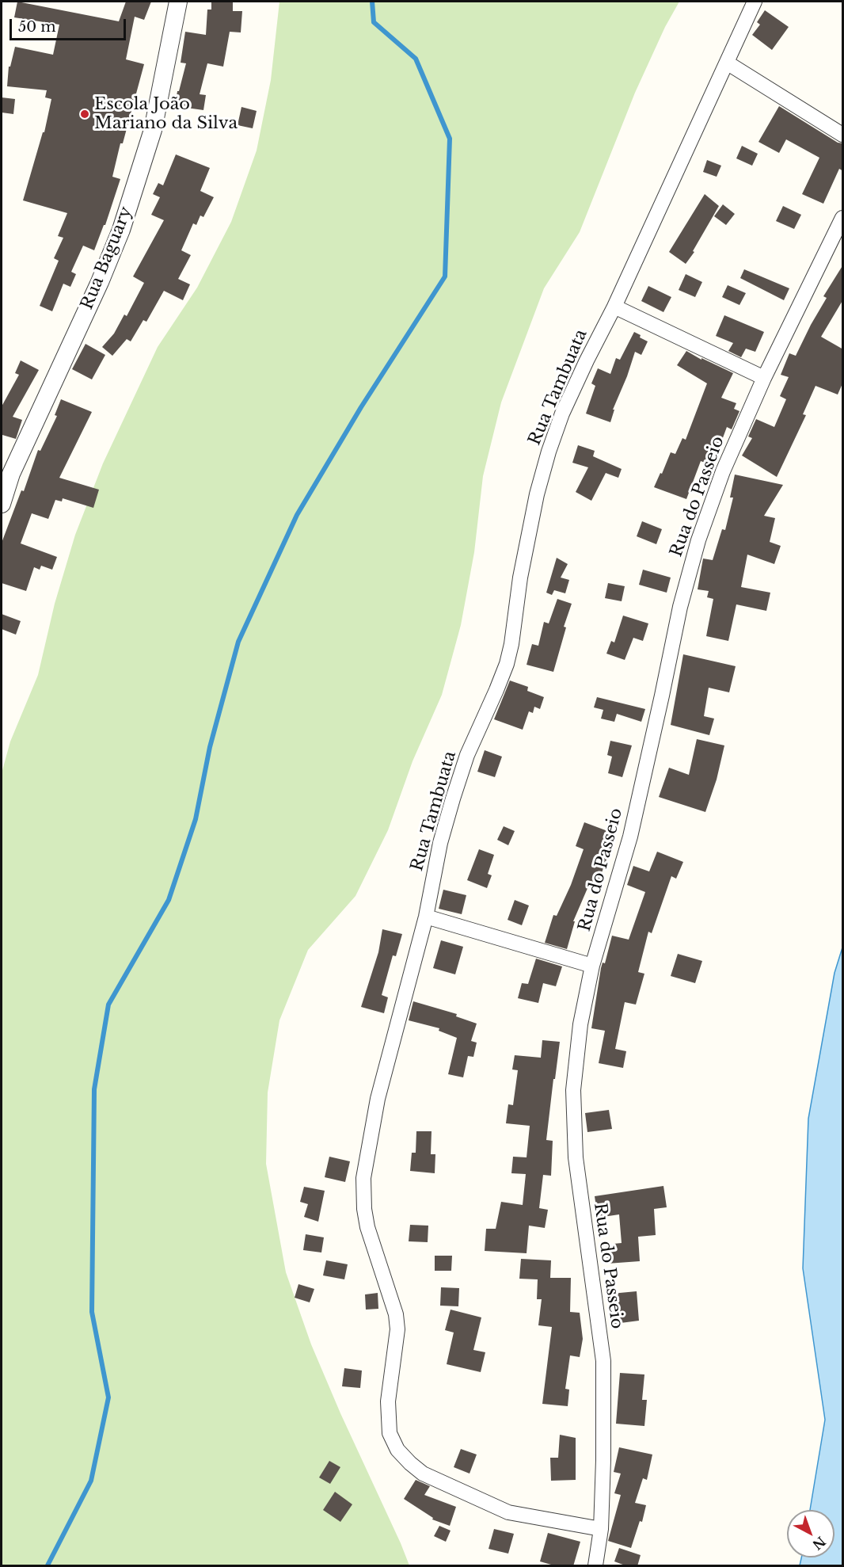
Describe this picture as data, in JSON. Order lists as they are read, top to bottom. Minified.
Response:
{"streets":{"street":["Rua Baguary","Rua Tambuata","Rua do Passeio"]},"crossings":[["Rua Tambuata","Rua do Passeio"]],"places":["Escola João Mariano da Silva"],"scale_bar":"50 m","north":"bottom right"}
